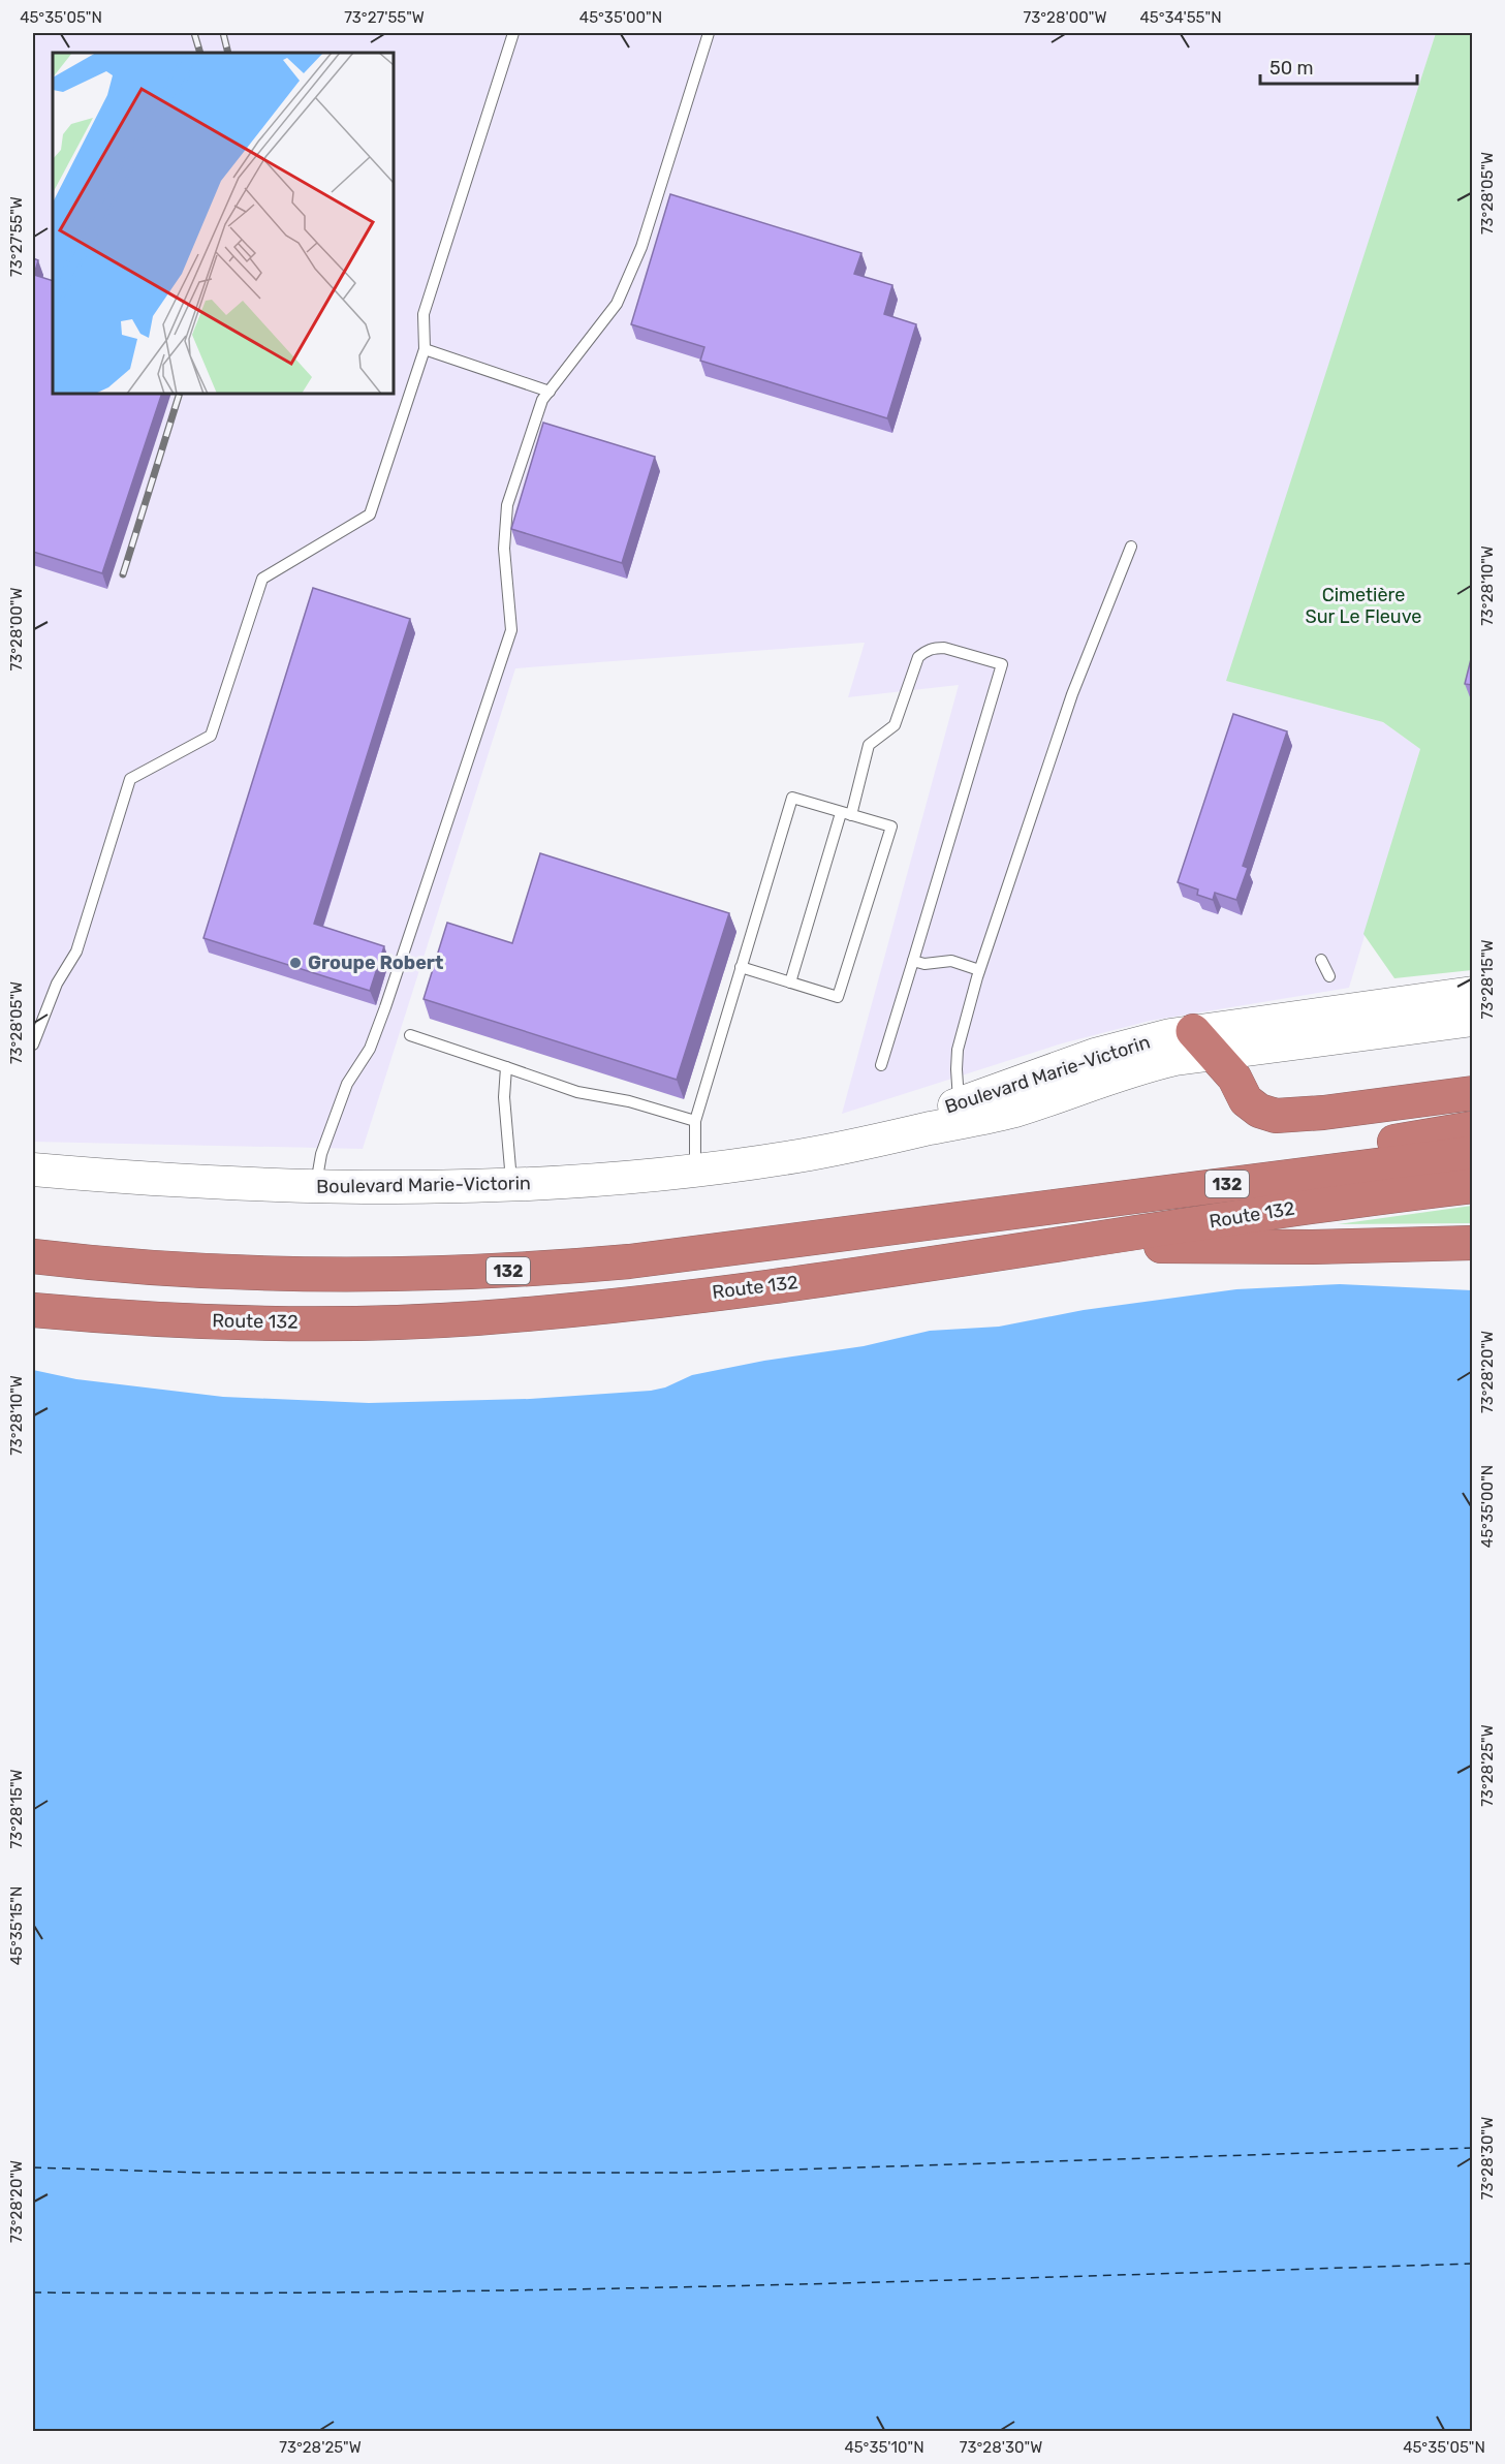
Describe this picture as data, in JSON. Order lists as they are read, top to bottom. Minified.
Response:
{"streets":{"highway":["132","Route 132"],"street":["Boulevard Marie-Victorin"]},"parks":["Cimetière Sur Le Fleuve"],"places":["Groupe Robert"],"scale_bar":"50 m","coordinates":["45°35'05\"N","73°27'55\"W","45°35'00\"N","73°28'00\"W","45°34'55\"N","73°28'05\"W","73°28'10\"W","73°28'15\"W","73°28'20\"W","73°28'25\"W","45°35'15\"N","73°28'30\"W","45°35'10\"N"]}
